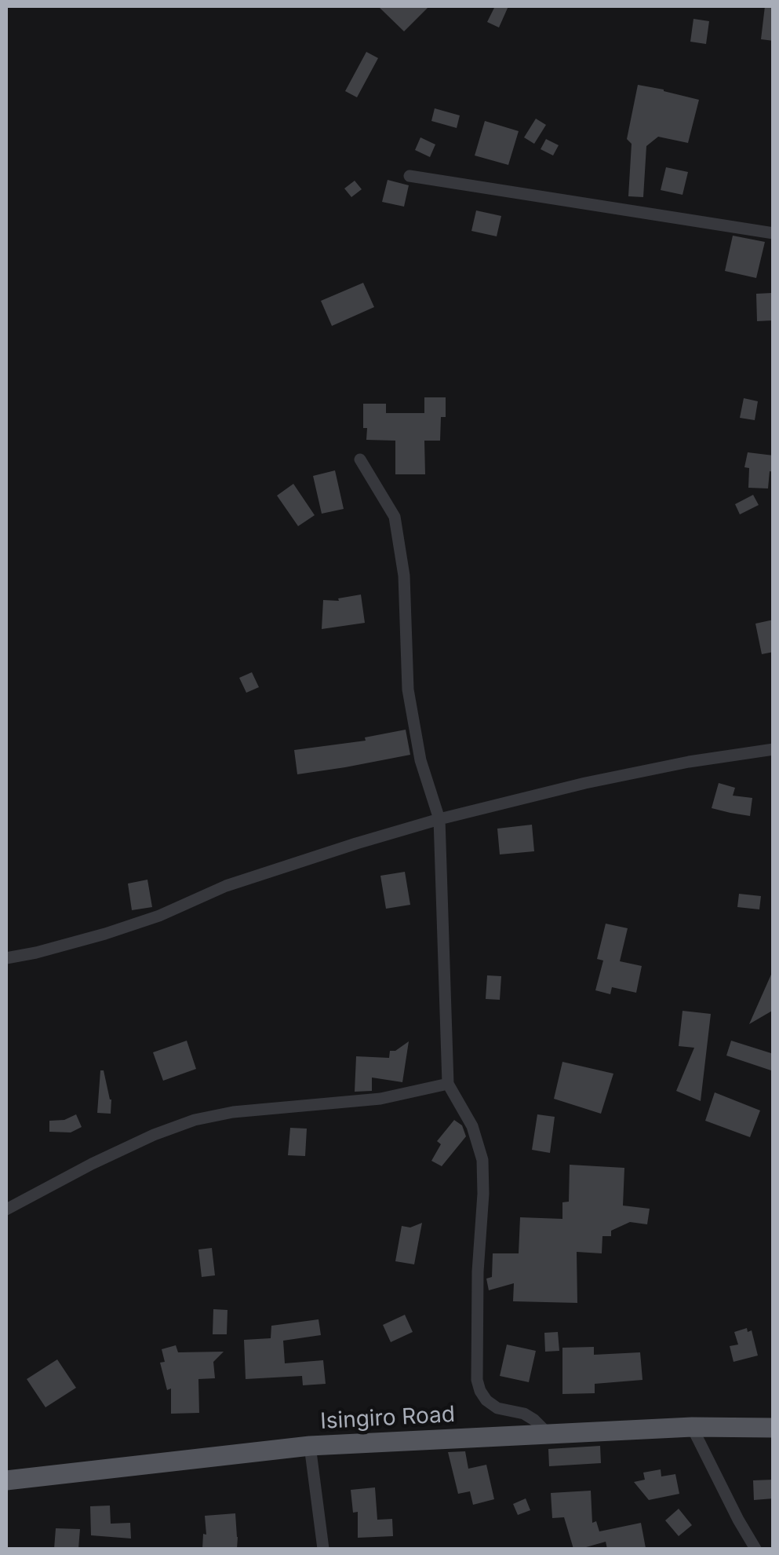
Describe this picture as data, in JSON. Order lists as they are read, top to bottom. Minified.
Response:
{"streets":{"main road":["Isingiro Road"]}}
